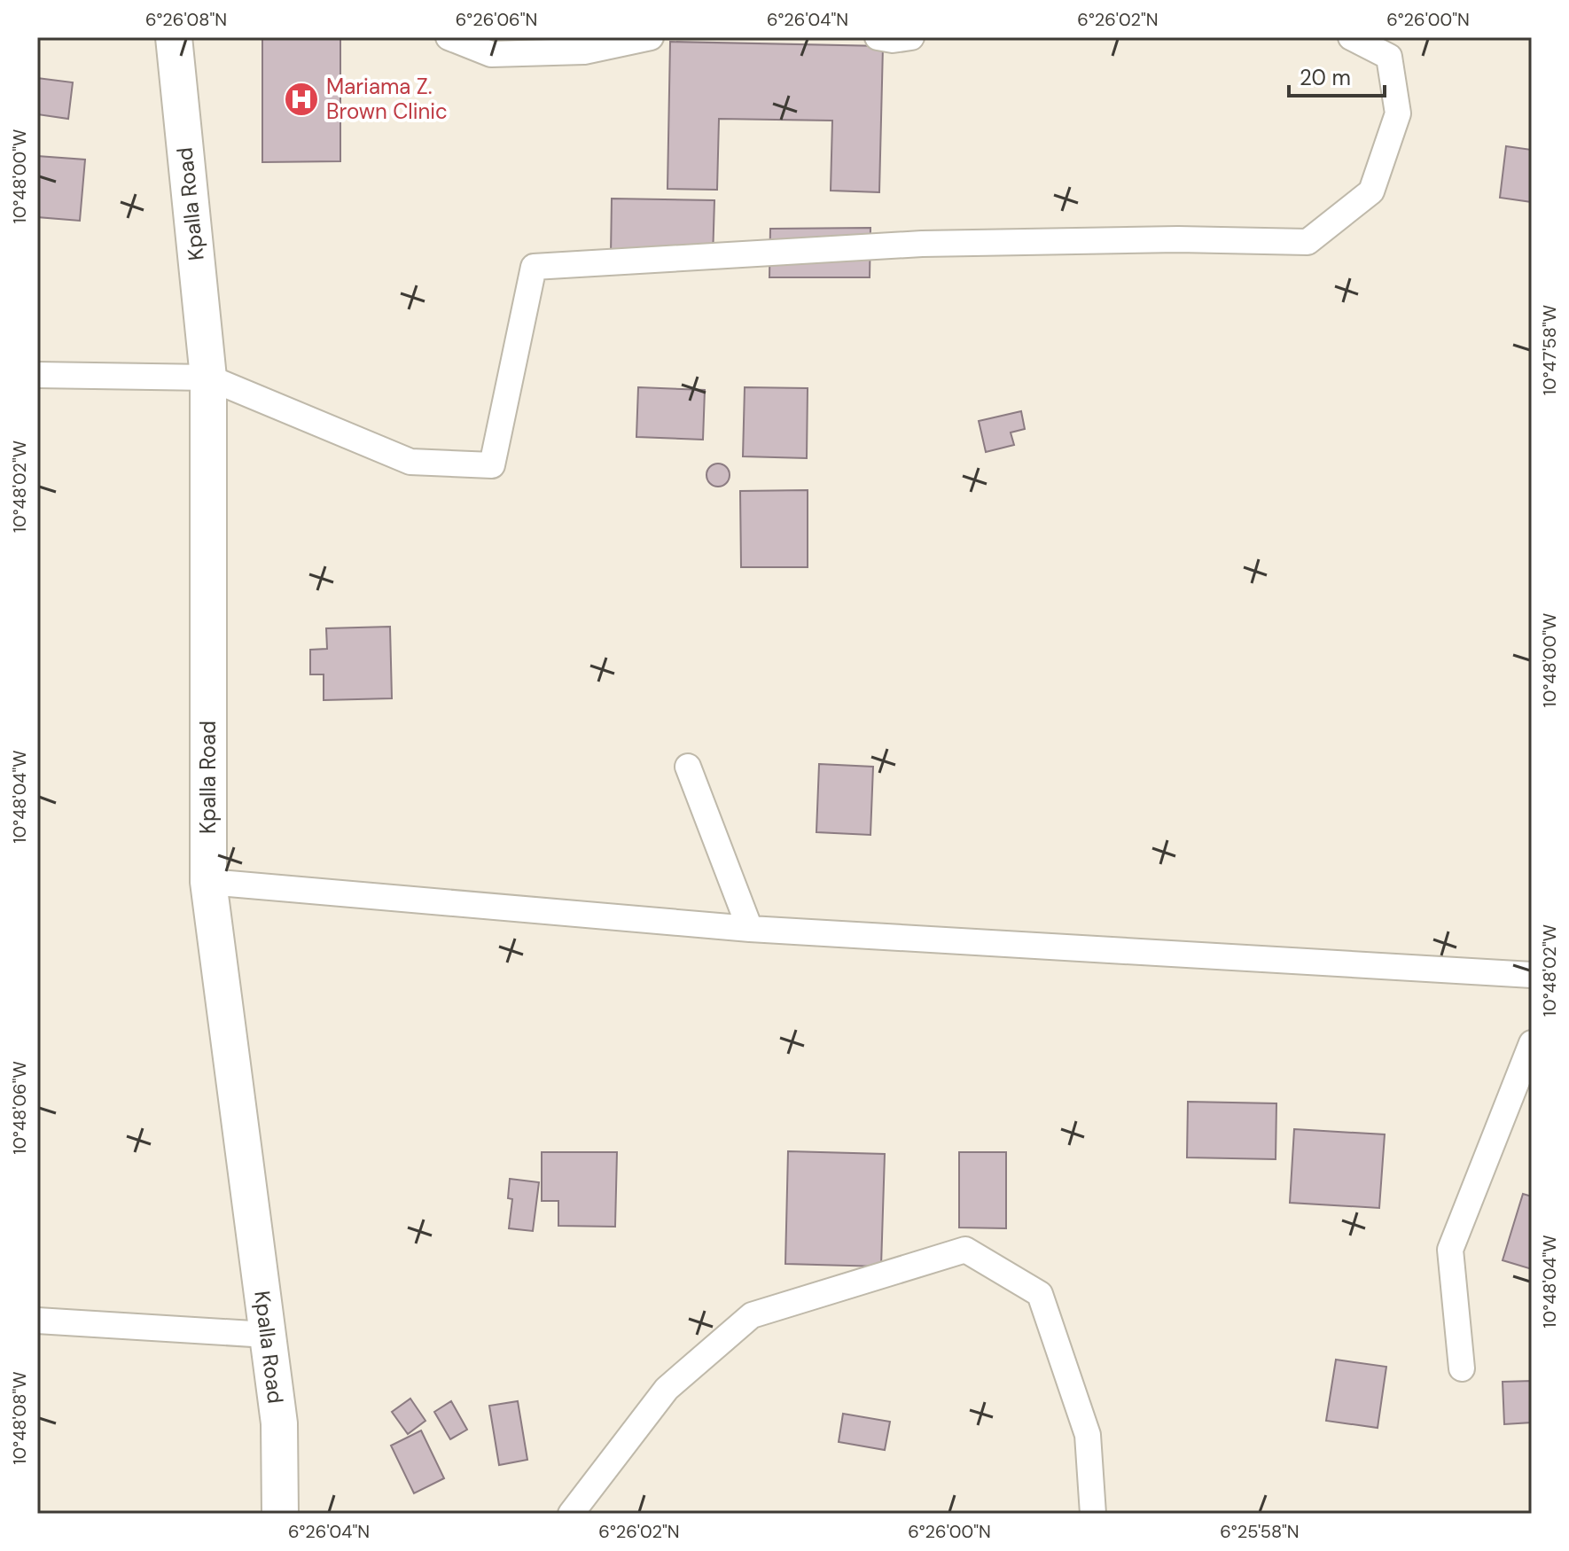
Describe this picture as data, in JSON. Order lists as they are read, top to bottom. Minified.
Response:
{"streets":{"street":["Kpalla Road"]},"places":{"hospital":["Mariama Z. Brown Clinic"]},"scale_bar":"20 m","coordinates":["6°26'08\"N","6°26'06\"N","6°26'04\"N","6°26'02\"N","6°26'00\"N","10°48'00\"W","10°47'58\"W","10°48'02\"W","10°48'04\"W","10°48'06\"W","10°48'08\"W","6°25'58\"N"]}
